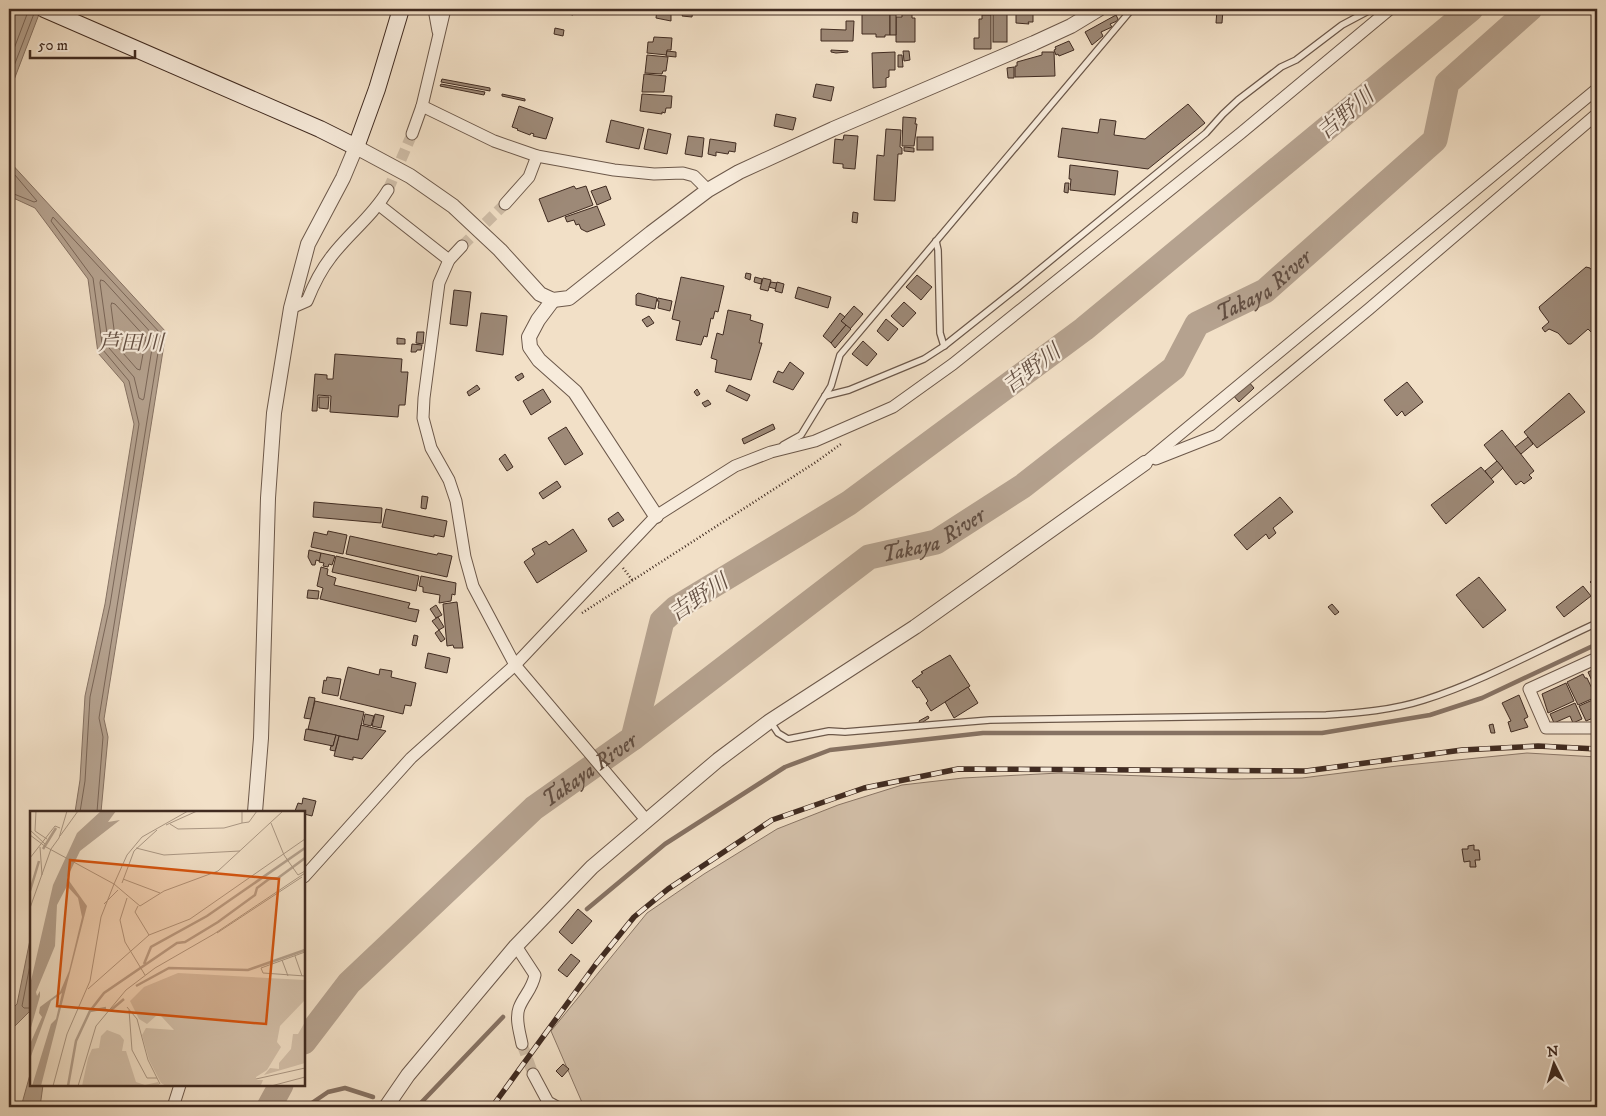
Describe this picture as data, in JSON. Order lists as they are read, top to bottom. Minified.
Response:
{"water":["吉野川","Takaya River","芦田川"],"scale_bar":"50 m","north":"top"}
